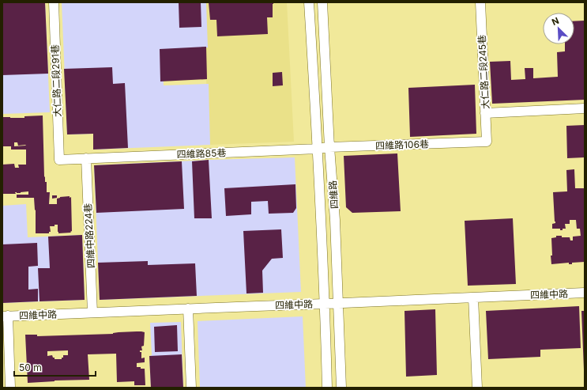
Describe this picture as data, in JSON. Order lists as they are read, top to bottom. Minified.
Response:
{"streets":{"street":["大仁路二段245巷","大仁路二段291巷","四維路106巷","四維路85巷","四維路","四維中路224巷","四維中路"]},"crossings":[["大仁路二段245巷","四維路106巷"],["大仁路二段291巷","四維路85巷"],["四維路106巷","四維路85巷"],["四維路106巷","四維路"],["四維路85巷","四維路"],["四維路85巷","四維中路224巷"],["四維路","四維中路"],["四維中路224巷","四維中路"]],"scale_bar":"50 m","north":"top left"}
